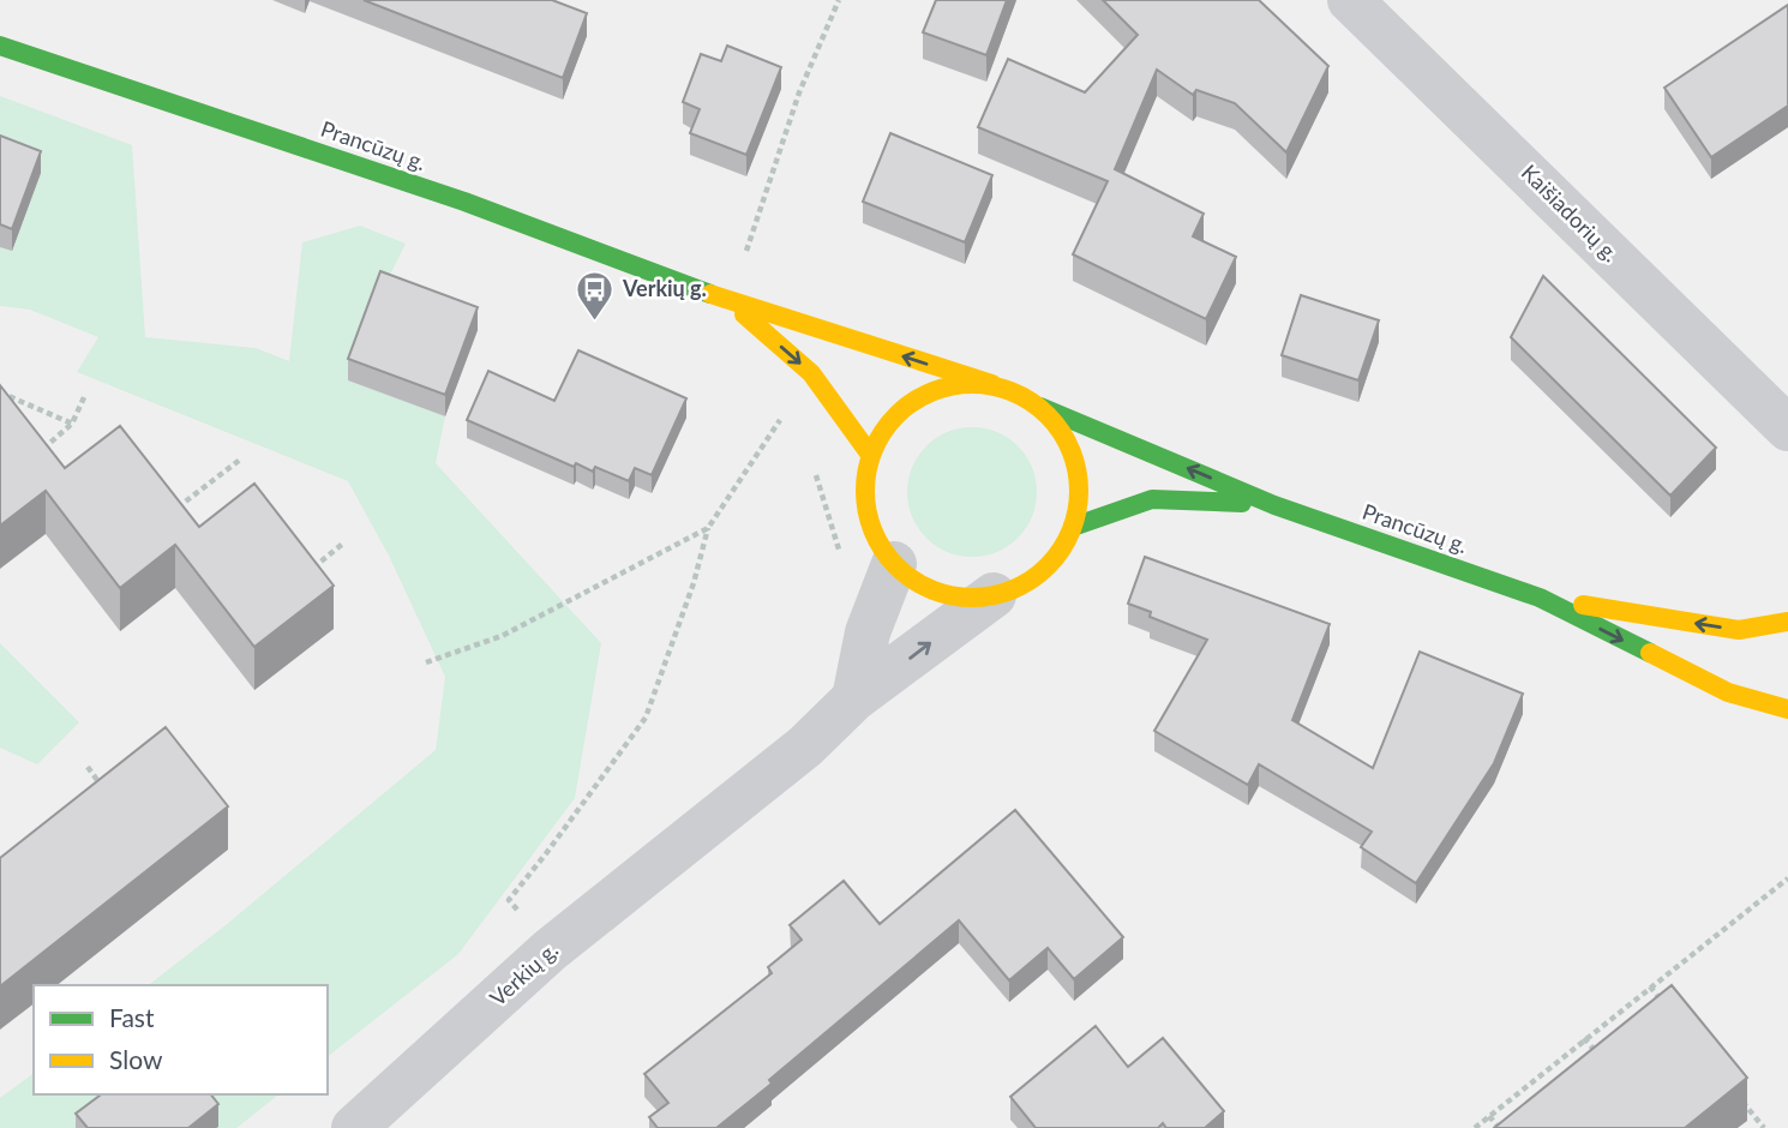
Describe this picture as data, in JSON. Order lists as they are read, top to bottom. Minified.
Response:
{"streets":{"street":["Prancūzų g.","Kaišiadorių g.","Verkių g."]},"crossings":[["Prancūzų g.","Verkių g."]],"places":{"bus stop":["Verkių g."]},"legend":["Fast","Slow"]}
